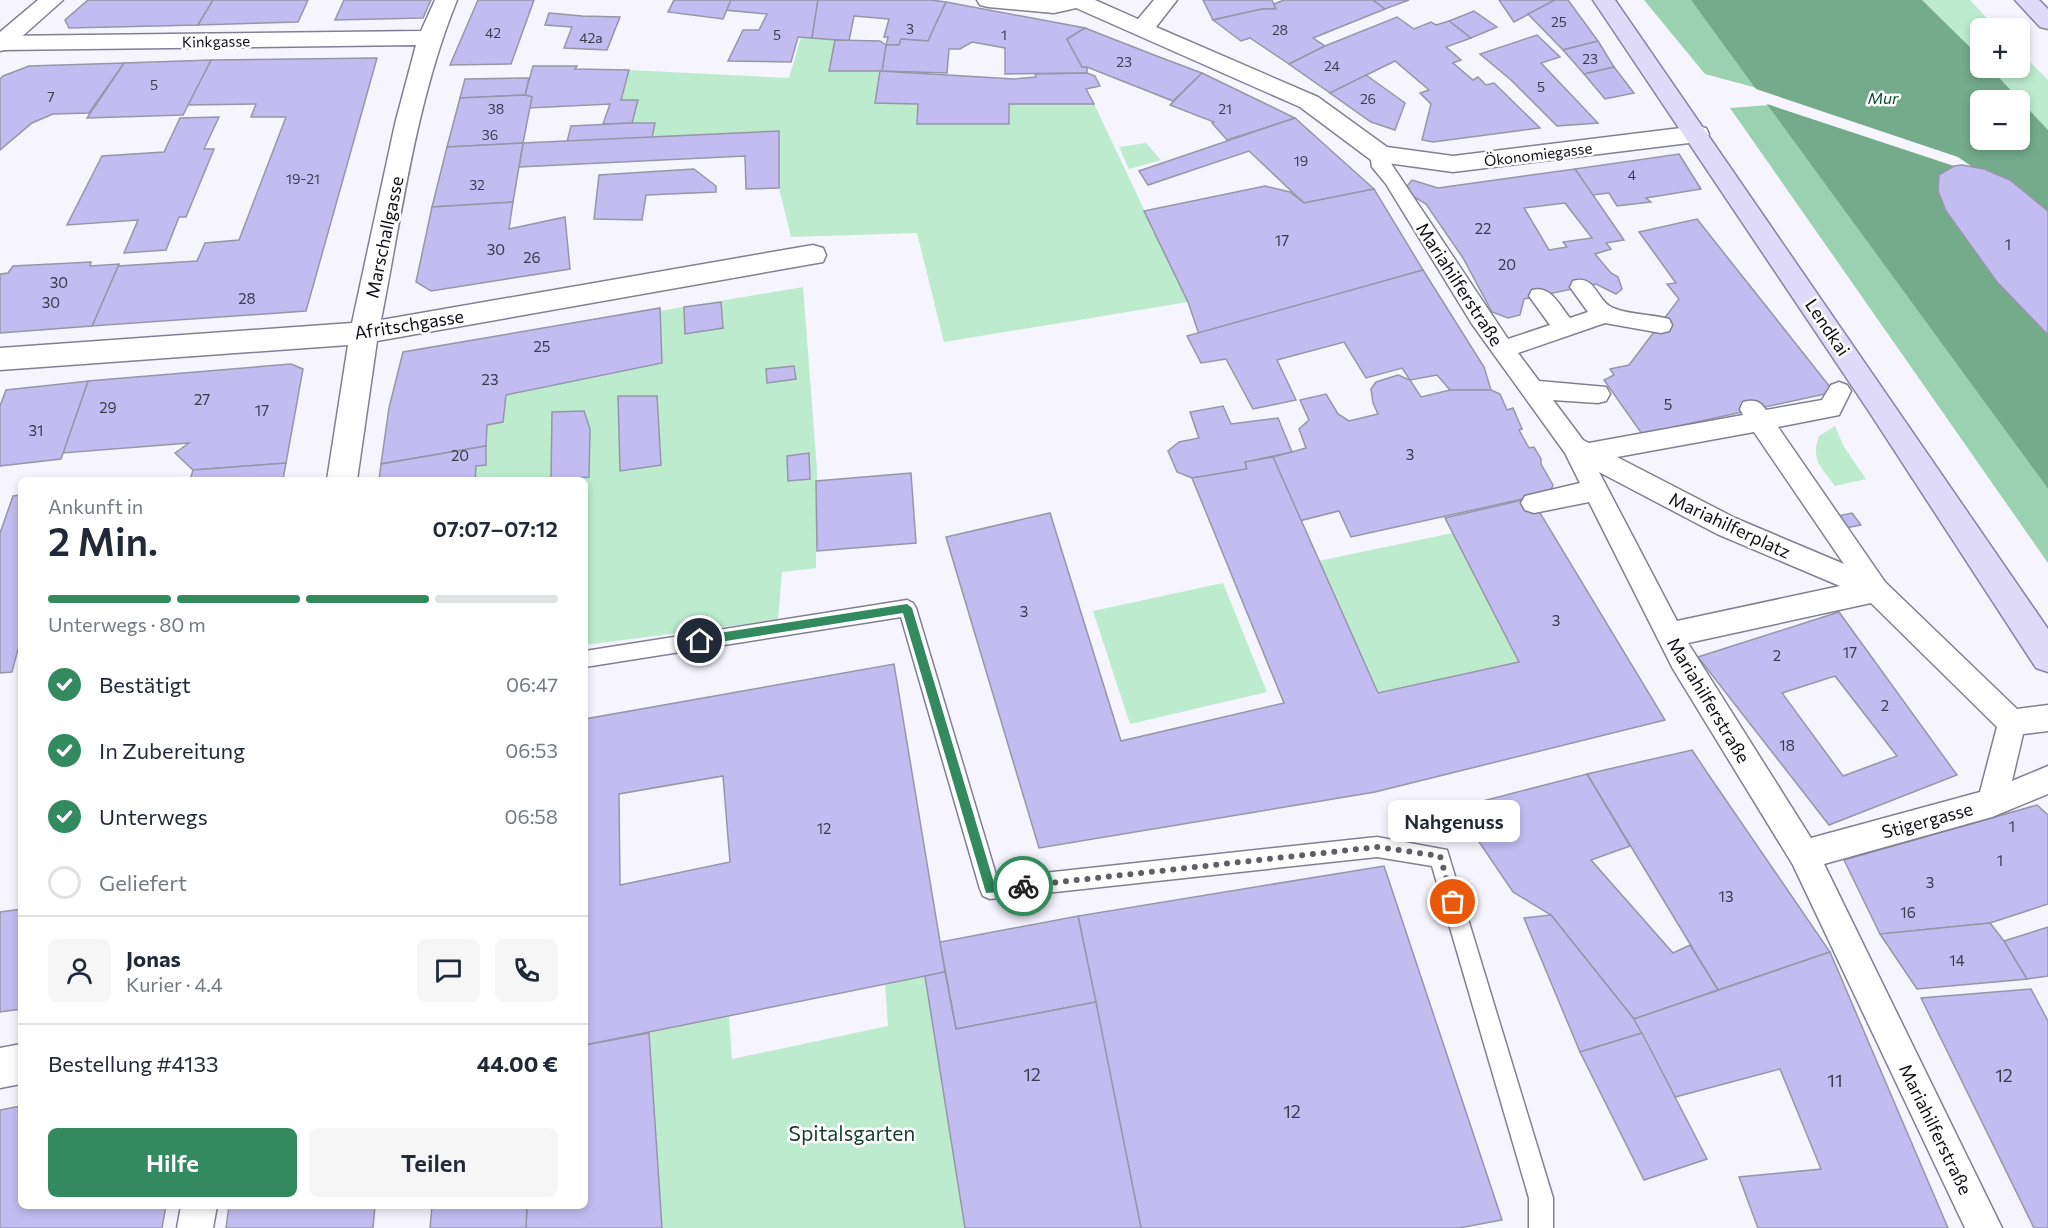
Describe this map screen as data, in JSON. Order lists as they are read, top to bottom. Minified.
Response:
{"streets":{"main road":["Lendkai"],"street":["Kinkgasse","Ökonomiegasse","Marschallgasse","Mariahilferstraße","Afritschgasse","Mariahilferplatz","Stigergasse"]},"crossings":[["Kinkgasse","Marschallgasse"],["Ökonomiegasse","Mariahilferstraße"],["Ökonomiegasse","Lendkai"],["Marschallgasse","Afritschgasse"],["Mariahilferstraße","Mariahilferplatz"],["Mariahilferstraße","Stigergasse"]],"water":["Mur"],"parks":["Spitalsgarten"],"places":["Nahgenuss"],"house_numbers":["25","3","28","42","5","1","42a","23","23","24","5","5","7","26","38","21","36","19","4","19-21","32","22","17","1","30","26","20","30","28","30","25","23","27","5","29","17","31","3","20","3","3","17","2","2","18","1","12","1","3","13","16","14","12","12","11","12"],"page":{"map_buttons":["+","−"],"heading":["2 Min.","Ankunft in","07:07–07:12"],"panel":["Jonas","Kurier · 4.4","Bestellung #4133","44.00 €"],"bar":"Unterwegs · 80 m","list":[["Bestätigt","06:47"],["In Zubereitung","06:53"],["Unterwegs","06:58"],"Geliefert"],"bubble":"Nahgenuss","buttons":["Hilfe","Teilen"]}}
